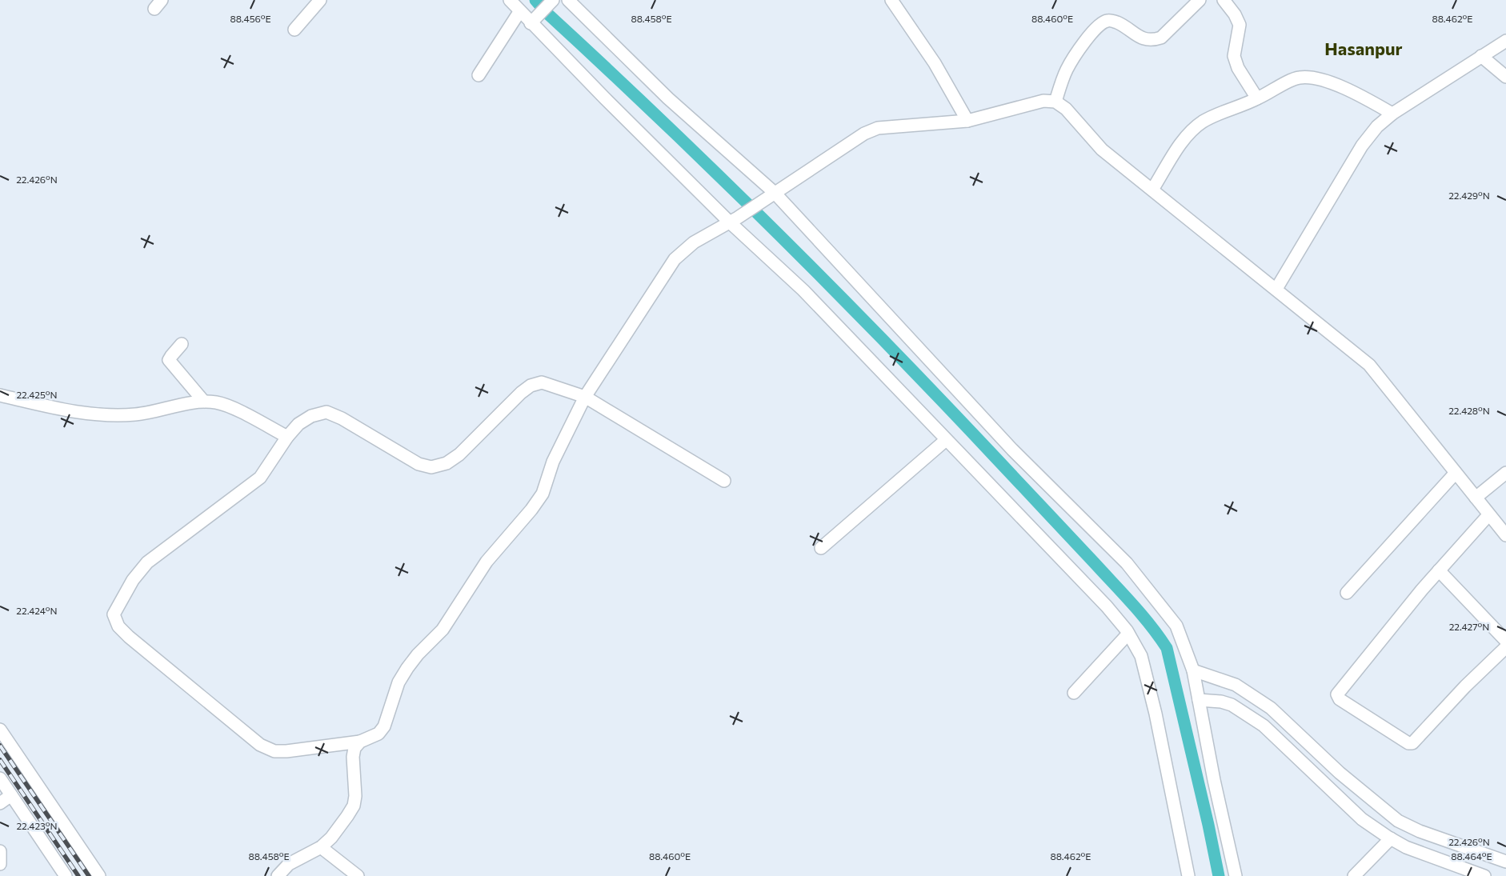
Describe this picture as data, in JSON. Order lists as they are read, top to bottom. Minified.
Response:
{"districts":["Hasanpur"],"coordinates":["88.458°E","88.460°E","88.462°E","88.456°E","22.426°N","22.429°N","22.425°N","22.428°N","22.424°N","22.427°N","22.423°N","88.464°E"]}
